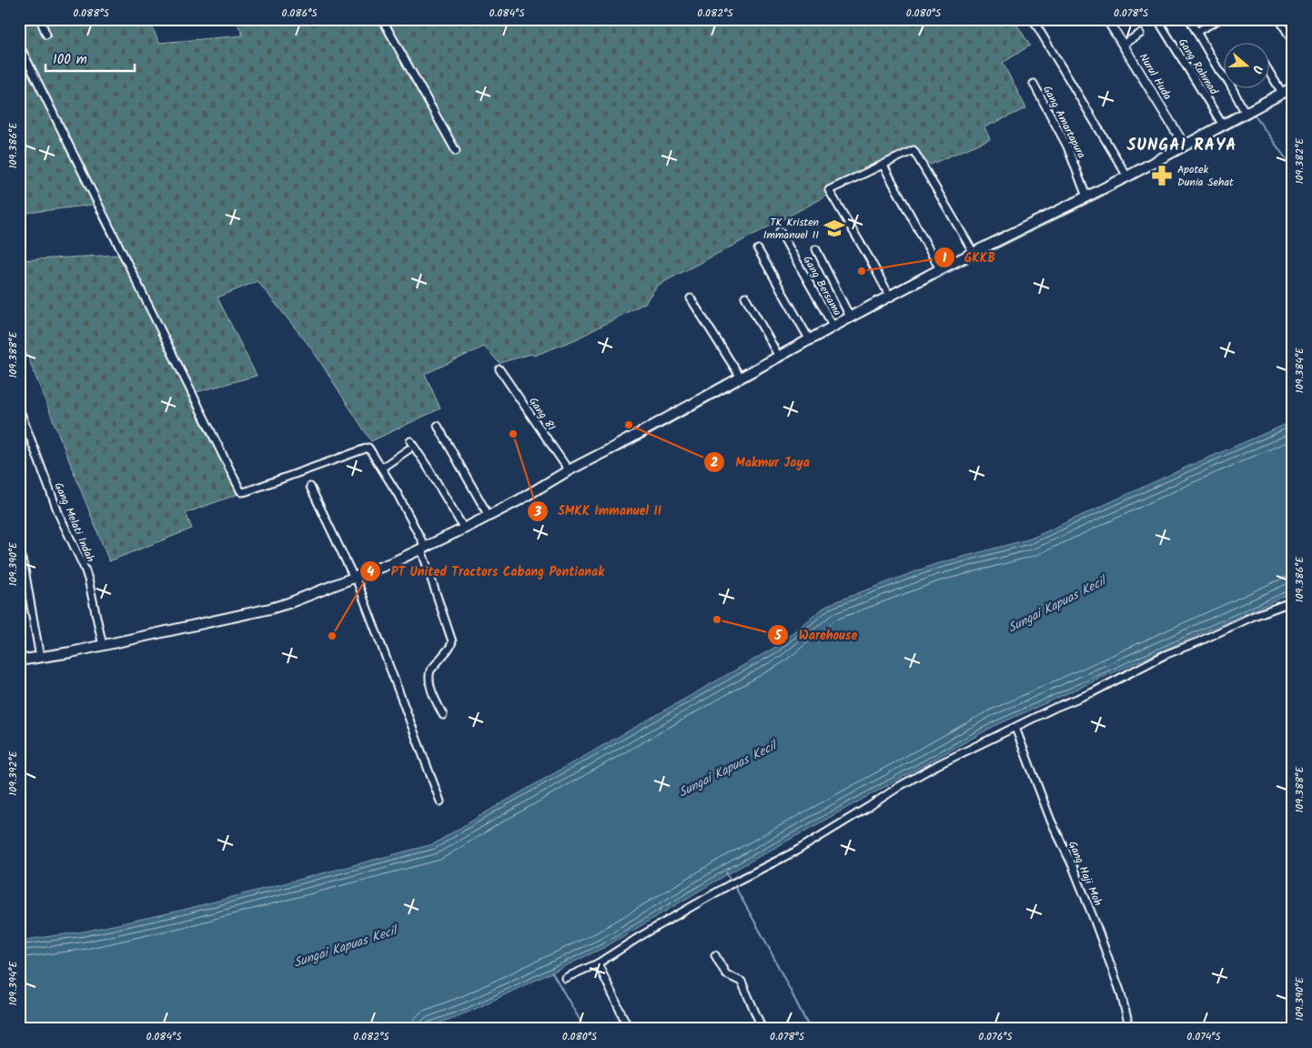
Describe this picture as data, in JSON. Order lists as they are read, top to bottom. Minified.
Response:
{"streets":{"street":["Gang Rahmad","Nurul Huda","Gang Amartapura","Gang Bersama","Gang 81","Gang Melati Indah","Gang Haji Moh"]},"districts":["SUNGAI RAYA"],"water":["Sungai Kapuas Kecil"],"places":{"pharmacy":["Apotek Dunia Sehat"],"school or university":["TK Kristen Immanuel II"],"other":["GKKB","Makmur Jaya","SMKK Immanuel II","Warehouse","PT United Tractors Cabang Pontianak"]},"scale_bar":"100 m","north":"right","coordinates":["0.088°S","0.086°S","0.084°S","0.082°S","0.080°S","0.078°S","109.386°E","109.382°E","109.388°E","109.384°E","109.390°E","109.392°E","109.394°E","0.076°S","0.074°S"]}
